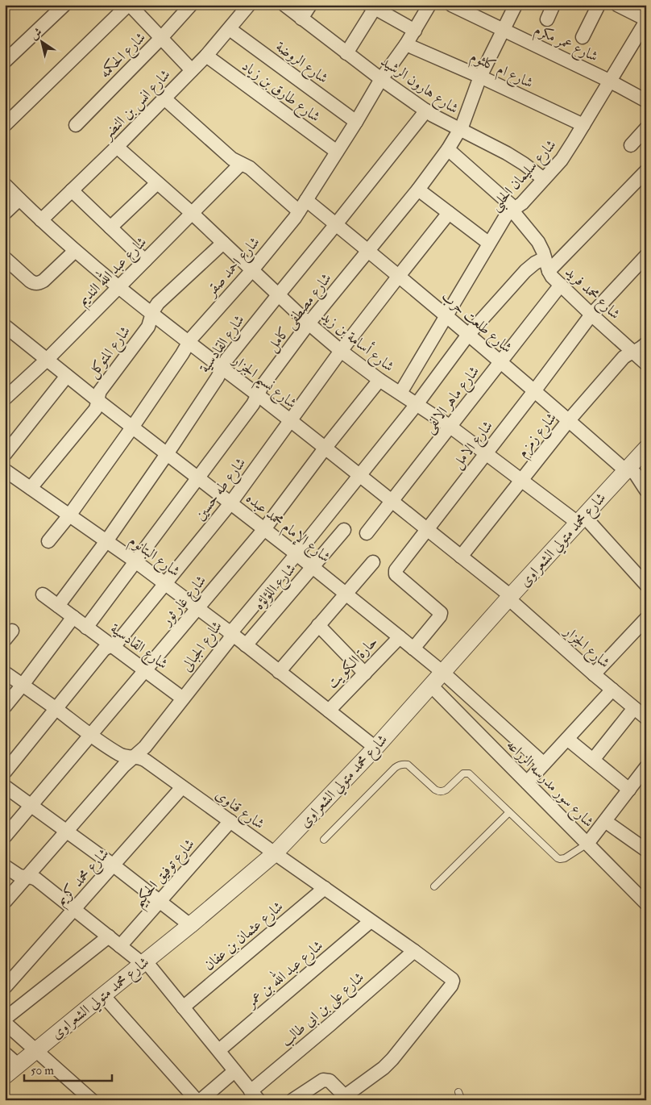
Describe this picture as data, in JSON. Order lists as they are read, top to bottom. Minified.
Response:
{"streets":{"street":["شارع عمر مكرم","شارع الحكمه","شارع الروضة","شارع ام كلثوم","شارع هارون الرشيد","شارع طارق بن زياد","شارع انس بن النضر","شارع سليمان الحلبى","شارع احمد صقر","شارع عبد الله النديم","شارع محمد فريد","شارع مصطفى كامل","شارع طلعت حرب","شارع أسامة بن زيد","شارع القادسية","شارع المتوكل","شارع نسيم الجزار","شارع ماهر الالفى","شارع زمزم","شارع الامل","شارع طه حسين","شارع الإمام محمد عبده","شارع محمد متولي الشعراوى","شارع البتانوم","شارع اللؤلؤه","شارع غار ثور","شارع الجبالى","شارع الجزار","حارة الكويت","شارع سور مدرسه الزراعه","شارع قناوى","شارع توفيق الحكيم","شارع محمد كريم","شارع عثمان بن عفان","شارع عبد الله بن عمر","شارع على بن ابى طالب"]},"crossings":[["شارع عمر مكرم","شارع سليمان الحلبى"],["شارع عمر مكرم","شارع مصطفى كامل"],["شارع الروضة","شارع انس بن النضر"],["شارع الروضة","شارع احمد صقر"],["شارع ام كلثوم","شارع سليمان الحلبى"],["شارع ام كلثوم","شارع احمد صقر"],["شارع ام كلثوم","شارع مصطفى كامل"],["شارع هارون الرشيد","شارع سليمان الحلبى"],["شارع هارون الرشيد","شارع احمد صقر"],["شارع هارون الرشيد","شارع مصطفى كامل"],["شارع هارون الرشيد","شارع القادسية"],["شارع طارق بن زياد","شارع انس بن النضر"],["شارع طارق بن زياد","شارع احمد صقر"],["شارع انس بن النضر","شارع أسامة بن زيد"],["شارع انس بن النضر","شارع نسيم الجزار"],["شارع سليمان الحلبى","شارع محمد فريد"],["شارع سليمان الحلبى","شارع طلعت حرب"],["شارع سليمان الحلبى","شارع أسامة بن زيد"],["شارع احمد صقر","شارع طلعت حرب"],["شارع احمد صقر","شارع أسامة بن زيد"],["شارع احمد صقر","شارع نسيم الجزار"],["شارع احمد صقر","شارع الإمام محمد عبده"],["شارع احمد صقر","شارع البتانوم"],["شارع عبد الله النديم","شارع أسامة بن زيد"],["شارع عبد الله النديم","شارع نسيم الجزار"],["شارع عبد الله النديم","شارع الإمام محمد عبده"],["شارع محمد فريد","شارع مصطفى كامل"],["شارع محمد فريد","شارع ماهر الالفى"],["شارع محمد فريد","شارع زمزم"],["شارع محمد فريد","شارع الامل"],["شارع محمد فريد","شارع الجبالى"],["شارع مصطفى كامل","شارع طلعت حرب"],["شارع مصطفى كامل","شارع أسامة بن زيد"],["شارع مصطفى كامل","شارع القادسية"],["شارع مصطفى كامل","شارع نسيم الجزار"],["شارع مصطفى كامل","شارع الإمام محمد عبده"],["شارع مصطفى كامل","شارع البتانوم"],["شارع طلعت حرب","شارع القادسية"],["شارع طلعت حرب","شارع ماهر الالفى"],["شارع طلعت حرب","شارع زمزم"],["شارع طلعت حرب","شارع الامل"],["شارع طلعت حرب","شارع طه حسين"],["شارع طلعت حرب","شارع محمد متولي الشعراوى"],["شارع طلعت حرب","شارع الجبالى"],["شارع أسامة بن زيد","شارع القادسية"],["شارع أسامة بن زيد","شارع المتوكل"],["شارع أسامة بن زيد","شارع ماهر الالفى"],["شارع أسامة بن زيد","شارع زمزم"],["شارع أسامة بن زيد","شارع الامل"],["شارع أسامة بن زيد","شارع طه حسين"],["شارع أسامة بن زيد","شارع محمد متولي الشعراوى"],["شارع أسامة بن زيد","شارع غار ثور"],["شارع أسامة بن زيد","شارع الجبالى"],["شارع القادسية","شارع نسيم الجزار"],["شارع القادسية","شارع طه حسين"],["شارع القادسية","شارع الإمام محمد عبده"],["شارع القادسية","شارع البتانوم"],["شارع القادسية","شارع غار ثور"],["شارع القادسية","شارع الجبالى"],["شارع المتوكل","شارع نسيم الجزار"],["شارع المتوكل","شارع الإمام محمد عبده"],["شارع المتوكل","شارع البتانوم"],["شارع نسيم الجزار","شارع ماهر الالفى"],["شارع نسيم الجزار","شارع زمزم"],["شارع نسيم الجزار","شارع الامل"],["شارع نسيم الجزار","شارع طه حسين"],["شارع نسيم الجزار","شارع محمد متولي الشعراوى"],["شارع نسيم الجزار","شارع غار ثور"],["شارع نسيم الجزار","شارع الجبالى"],["شارع نسيم الجزار","شارع الجزار"],["شارع الامل","شارع الإمام محمد عبده"],["شارع طه حسين","شارع الإمام محمد عبده"],["شارع طه حسين","شارع البتانوم"],["شارع طه حسين","شارع قناوى"],["شارع الإمام محمد عبده","شارع محمد متولي الشعراوى"],["شارع الإمام محمد عبده","شارع اللؤلؤه"],["شارع الإمام محمد عبده","شارع غار ثور"],["شارع الإمام محمد عبده","شارع الجبالى"],["شارع الإمام محمد عبده","حارة الكويت"],["شارع محمد متولي الشعراوى","شارع البتانوم"],["شارع محمد متولي الشعراوى","شارع الجزار"],["شارع محمد متولي الشعراوى","شارع سور مدرسه الزراعه"],["شارع محمد متولي الشعراوى","شارع قناوى"],["شارع البتانوم","شارع اللؤلؤه"],["شارع البتانوم","شارع غار ثور"],["شارع البتانوم","شارع الجبالى"],["شارع البتانوم","حارة الكويت"],["شارع غار ثور","شارع قناوى"],["شارع الجبالى","شارع قناوى"],["شارع قناوى","شارع توفيق الحكيم"],["شارع قناوى","شارع محمد كريم"],["شارع قناوى","شارع عثمان بن عفان"],["شارع قناوى","شارع عبد الله بن عمر"],["شارع قناوى","شارع على بن ابى طالب"]],"scale_bar":"50 m","north":"top left"}
